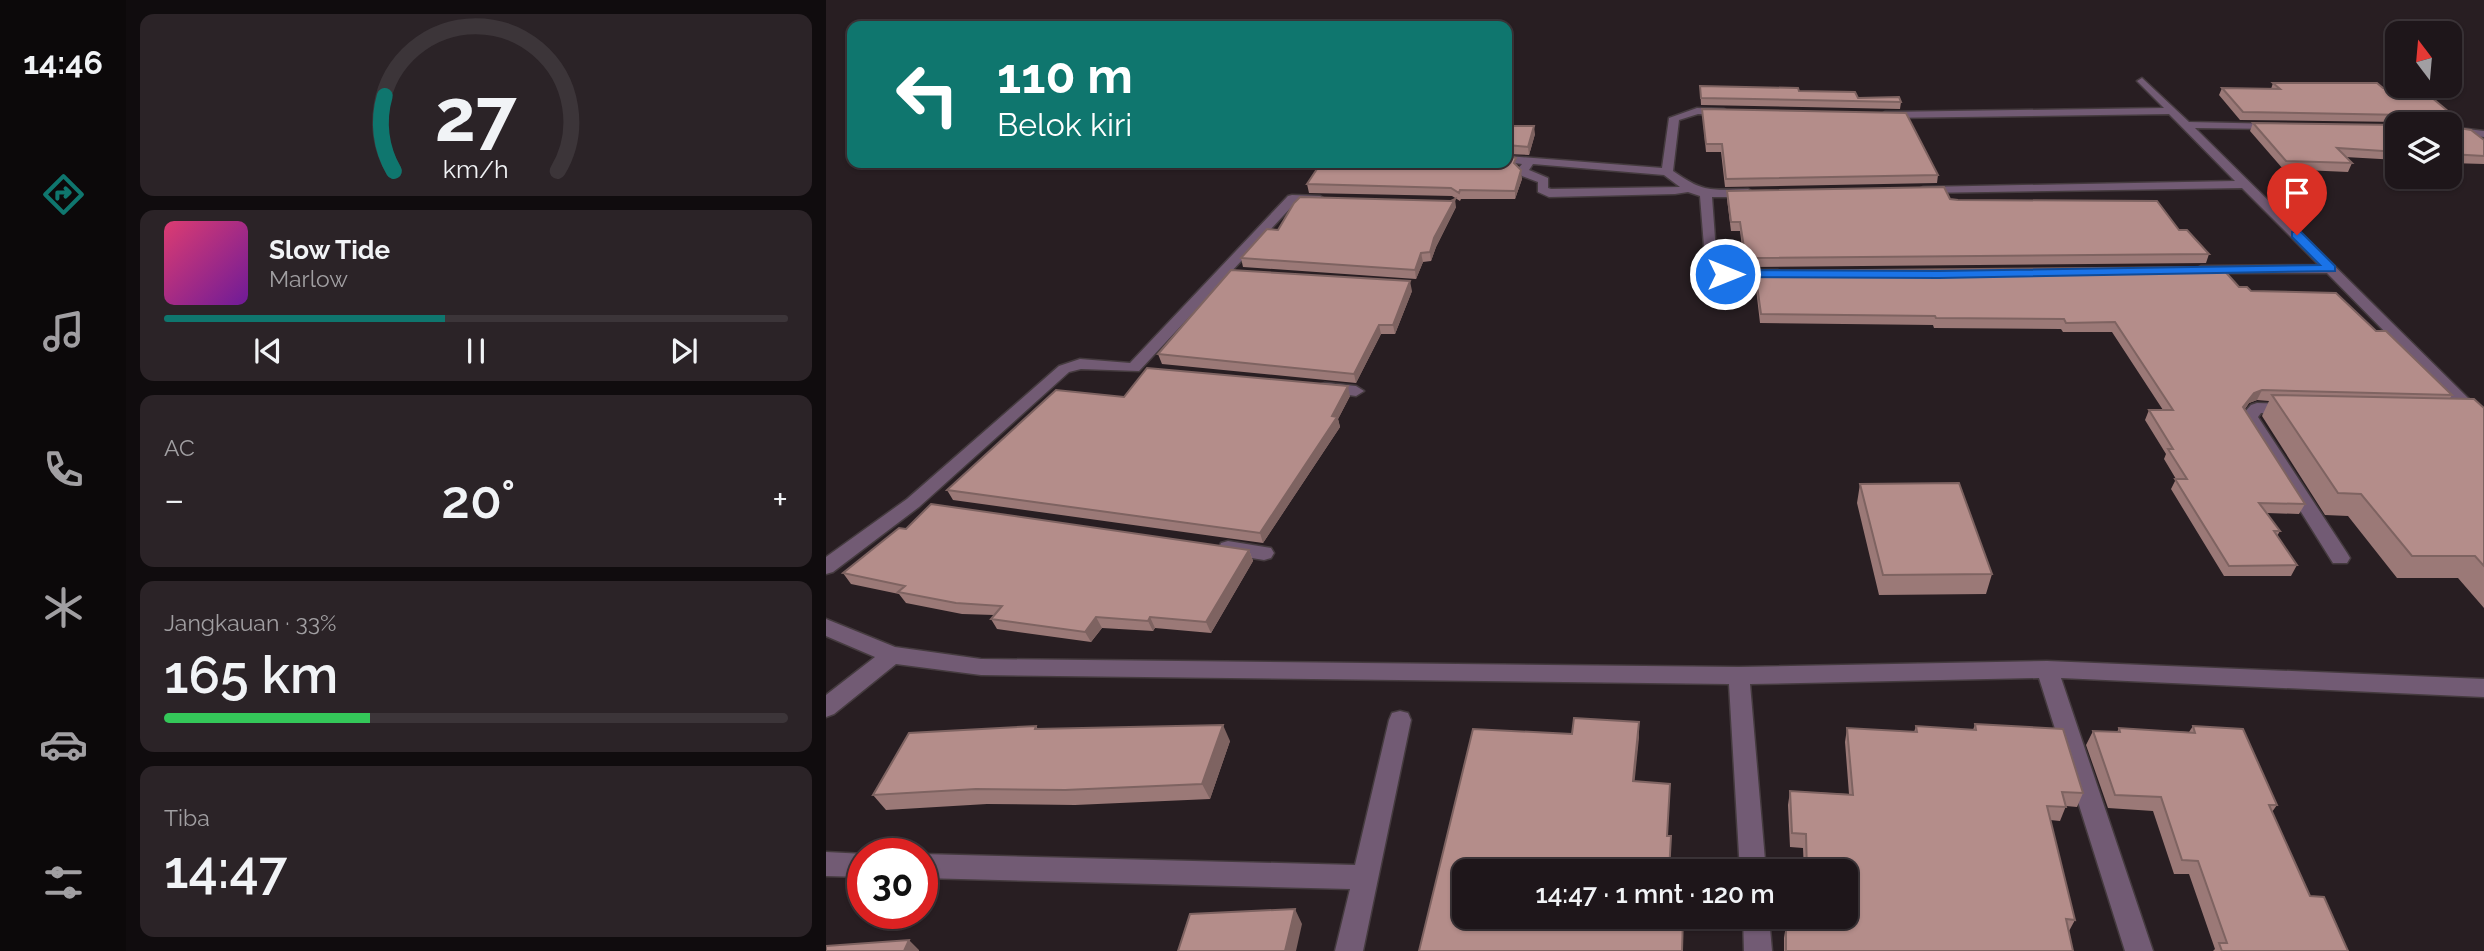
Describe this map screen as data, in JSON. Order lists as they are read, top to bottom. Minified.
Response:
{"north":"top","page":{"tabs":"14:46","turn":["110 m","Belok kiri"],"song":["Slow Tide","Marlow"],"tile":["AC",["Jangkauan · 33%","165 km"],["Tiba","14:47"]],"heat":["−","20°","+"],"limit":"30","trip":"14:47 · 1 mnt · 120 m","gauge":["27","km/h"]}}
